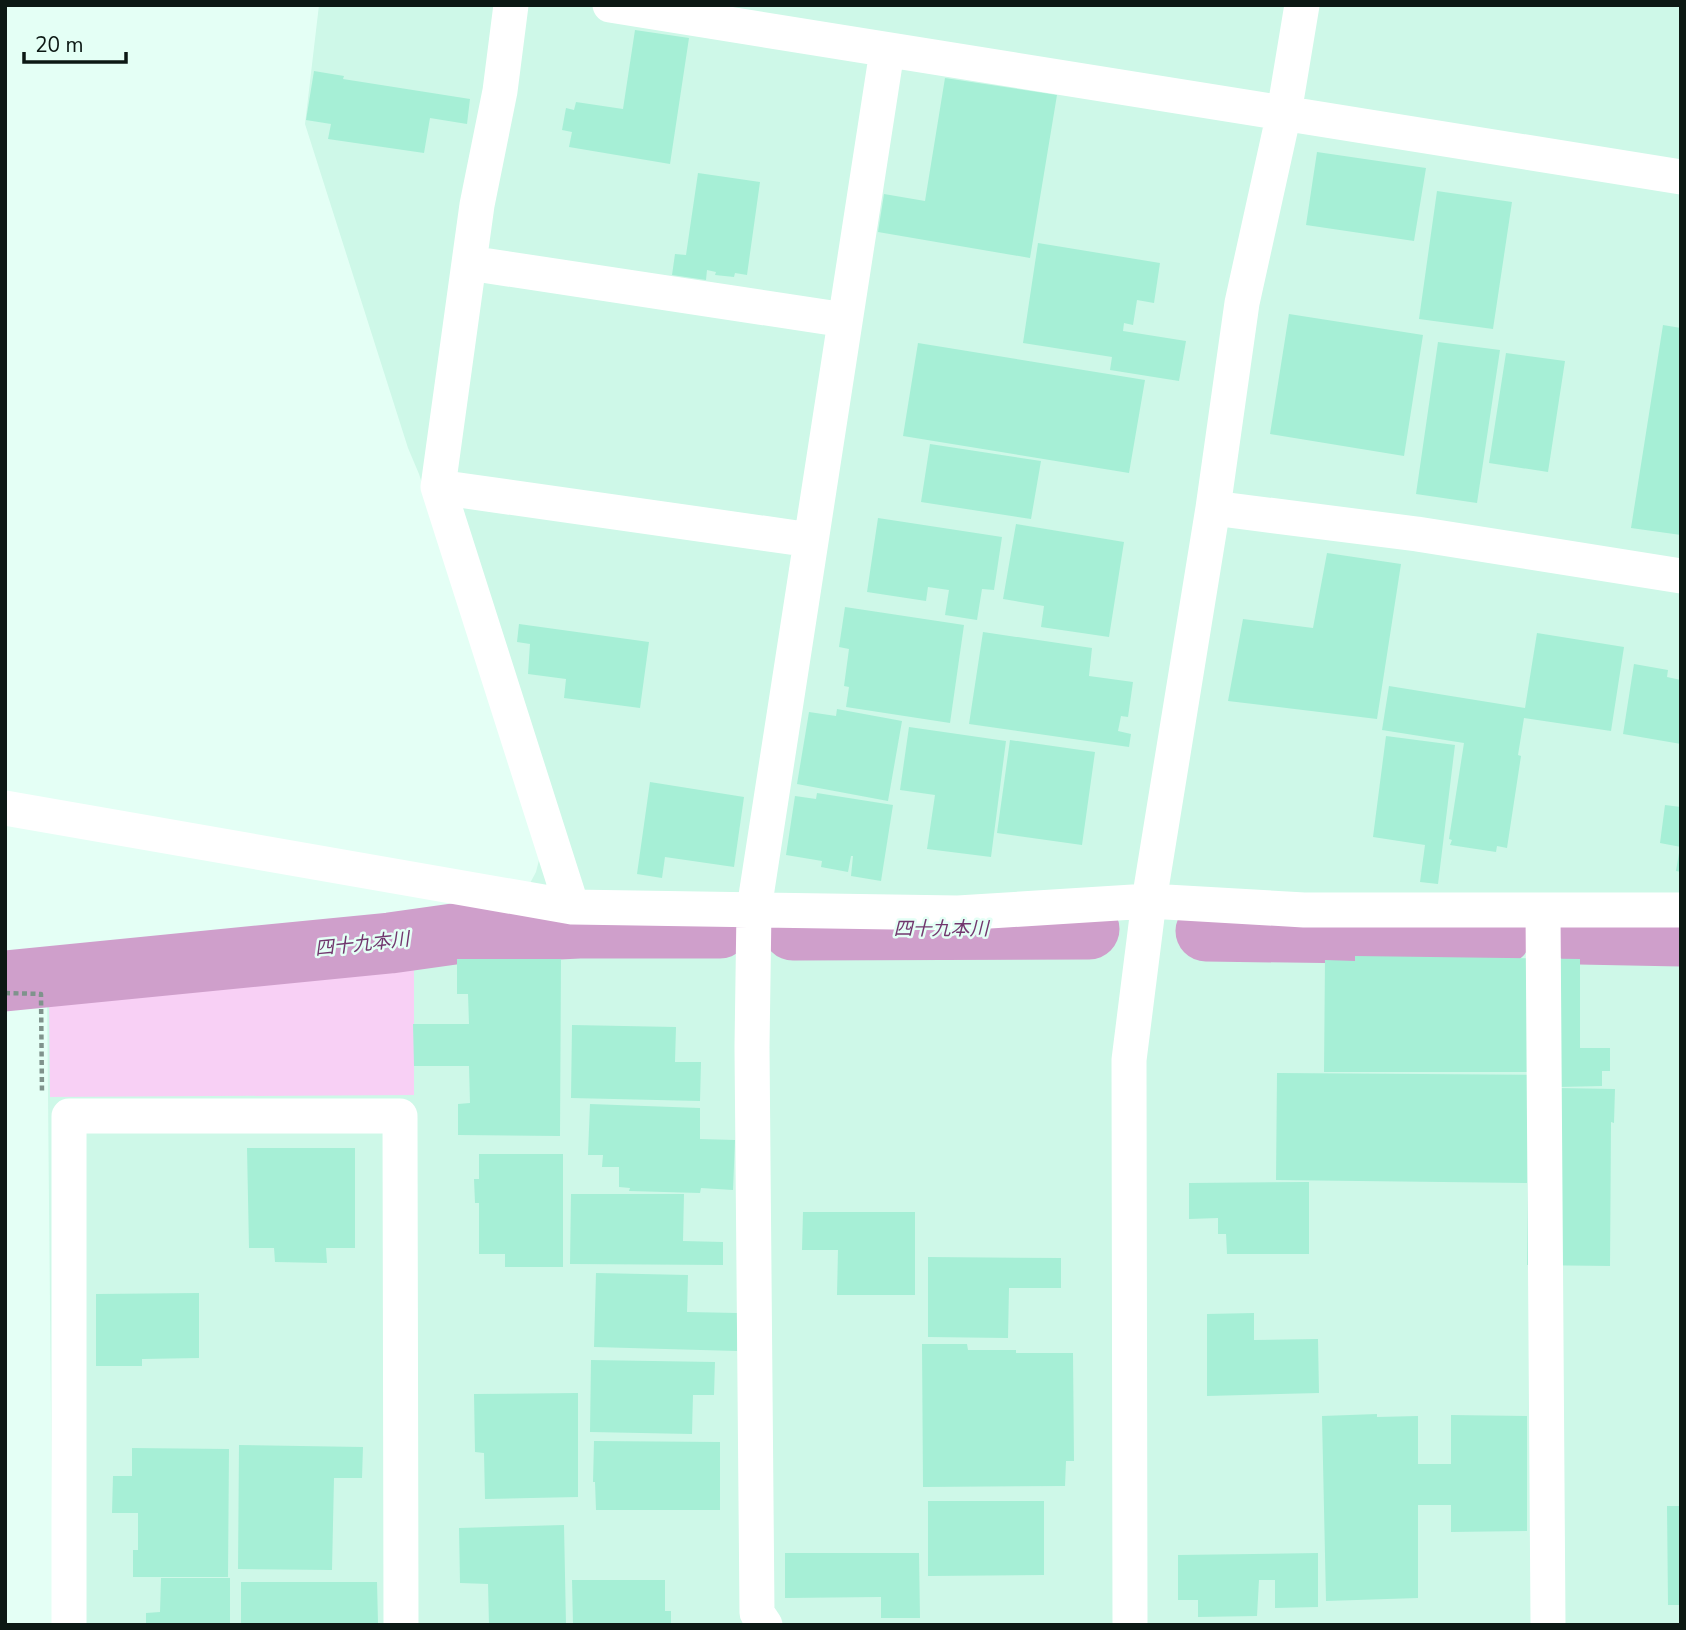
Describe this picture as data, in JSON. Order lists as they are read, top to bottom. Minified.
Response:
{"water":["四十九本川"],"scale_bar":"20 m"}
